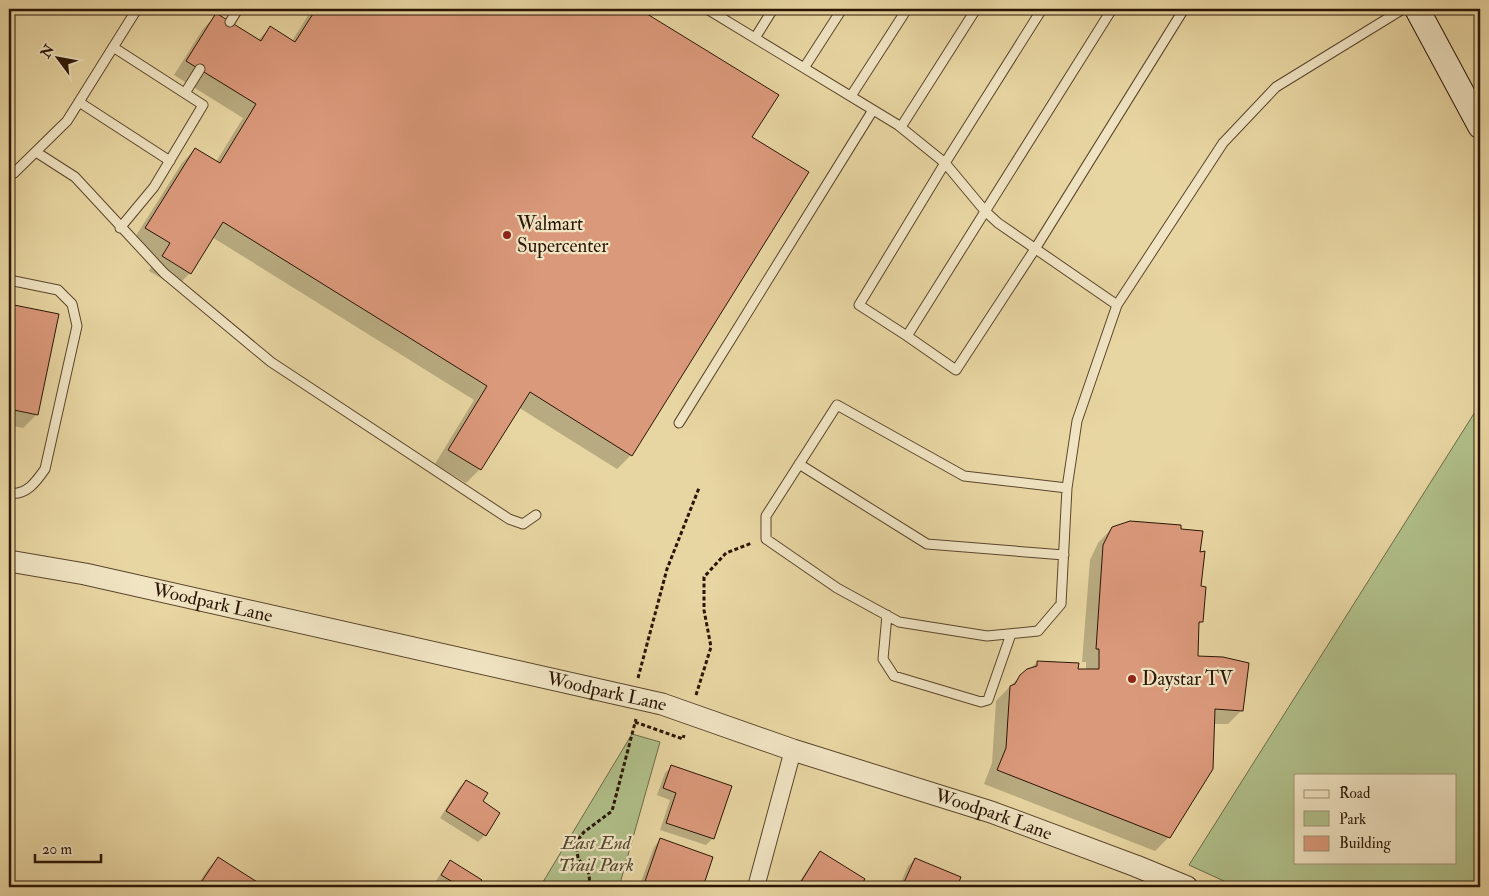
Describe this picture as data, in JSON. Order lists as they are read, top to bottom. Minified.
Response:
{"streets":{"street":["Woodpark Lane"]},"parks":["East End Trail Park"],"places":["Walmart Supercenter","Daystar TV"],"legend":["Road","Park","Building"],"scale_bar":"20 m","north":"top left"}
